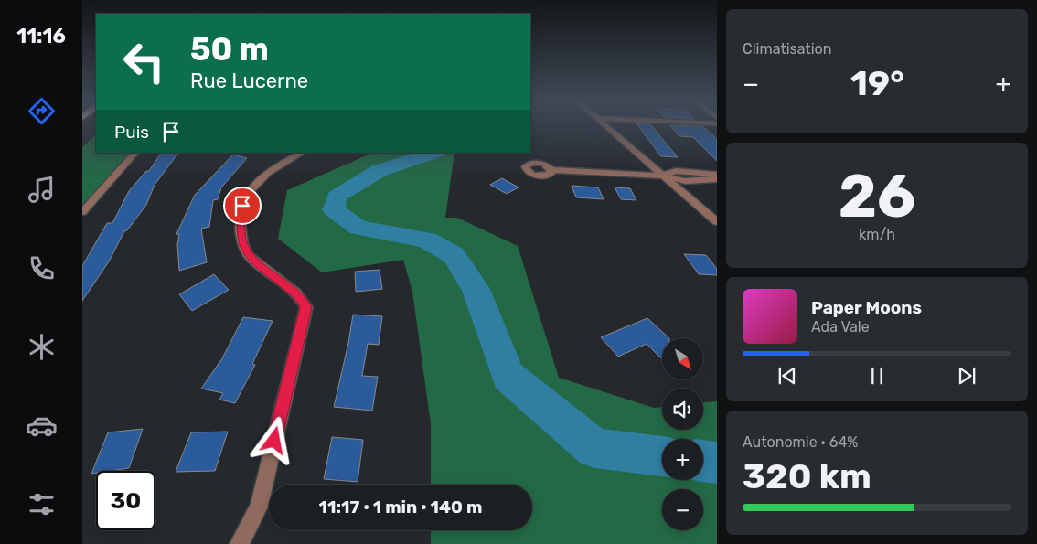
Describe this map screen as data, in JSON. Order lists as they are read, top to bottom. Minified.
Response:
{"north":"bottom right","page":{"tabs":"11:16","tile":["Climatisation",["26","km/h"],["Autonomie · 64%","320 km"]],"turn":["50 m","Rue Lucerne"],"heat":["−","19°","+"],"then":"Puis","song":["Paper Moons","Ada Vale"],"map_buttons":["+","−"],"limit":"30","trip":"11:17 · 1 min · 140 m"}}
